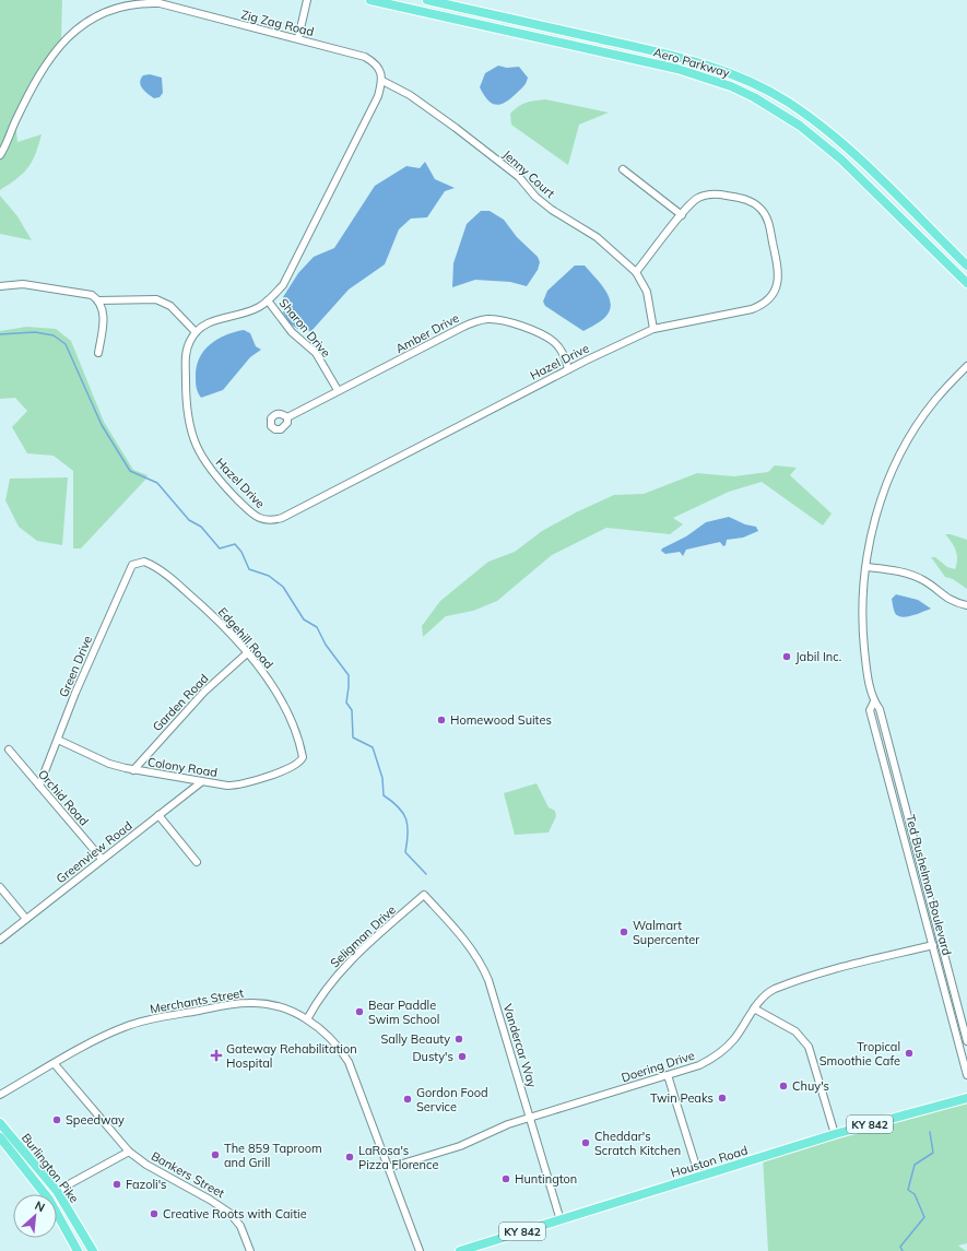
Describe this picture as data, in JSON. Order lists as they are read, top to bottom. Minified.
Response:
{"streets":{"main road":["Aero Parkway","KY 842","Houston Road","Burlington Pike"],"street":["Zig Zag Road","Jenny Court","Sharon Drive","Amber Drive","Hazel Drive","Edgehill Road","Green Drive","Garden Road","Colony Road","Orchid Road","Greenview Road","Ted Bushelman Boulevard","Seligman Drive","Merchants Street","Vandercar Way","Doering Drive","Bankers Street"]},"crossings":[["Zig Zag Road","Jenny Court"],["Jenny Court","Hazel Drive"],["Sharon Drive","Amber Drive"],["Amber Drive","Hazel Drive"],["Edgehill Road","Green Drive"],["Edgehill Road","Garden Road"],["Edgehill Road","Colony Road"],["Green Drive","Colony Road"],["Green Drive","Orchid Road"],["Garden Road","Colony Road"],["Colony Road","Greenview Road"],["Orchid Road","Greenview Road"],["Ted Bushelman Boulevard","Doering Drive"],["Seligman Drive","Merchants Street"],["Seligman Drive","Vandercar Way"],["Merchants Street","Doering Drive"],["Merchants Street","Bankers Street"],["Vandercar Way","Doering Drive"],["Vandercar Way","Houston Road"]],"places":{"other":["Jabil Inc.","Homewood Suites","Walmart Supercenter","Bear Paddle Swim School","Sally Beauty","Tropical Smoothie Cafe","Dusty's","Chuy's","Twin Peaks","Gordon Food Service","Speedway","Cheddar's Scratch Kitchen","The 859 Taproom and Grill","LaRosa's Pizza Florence","Huntington","Fazoli's","Creative Roots with Caitie"],"health":["Gateway Rehabilitation Hospital"]},"north":"top right"}
